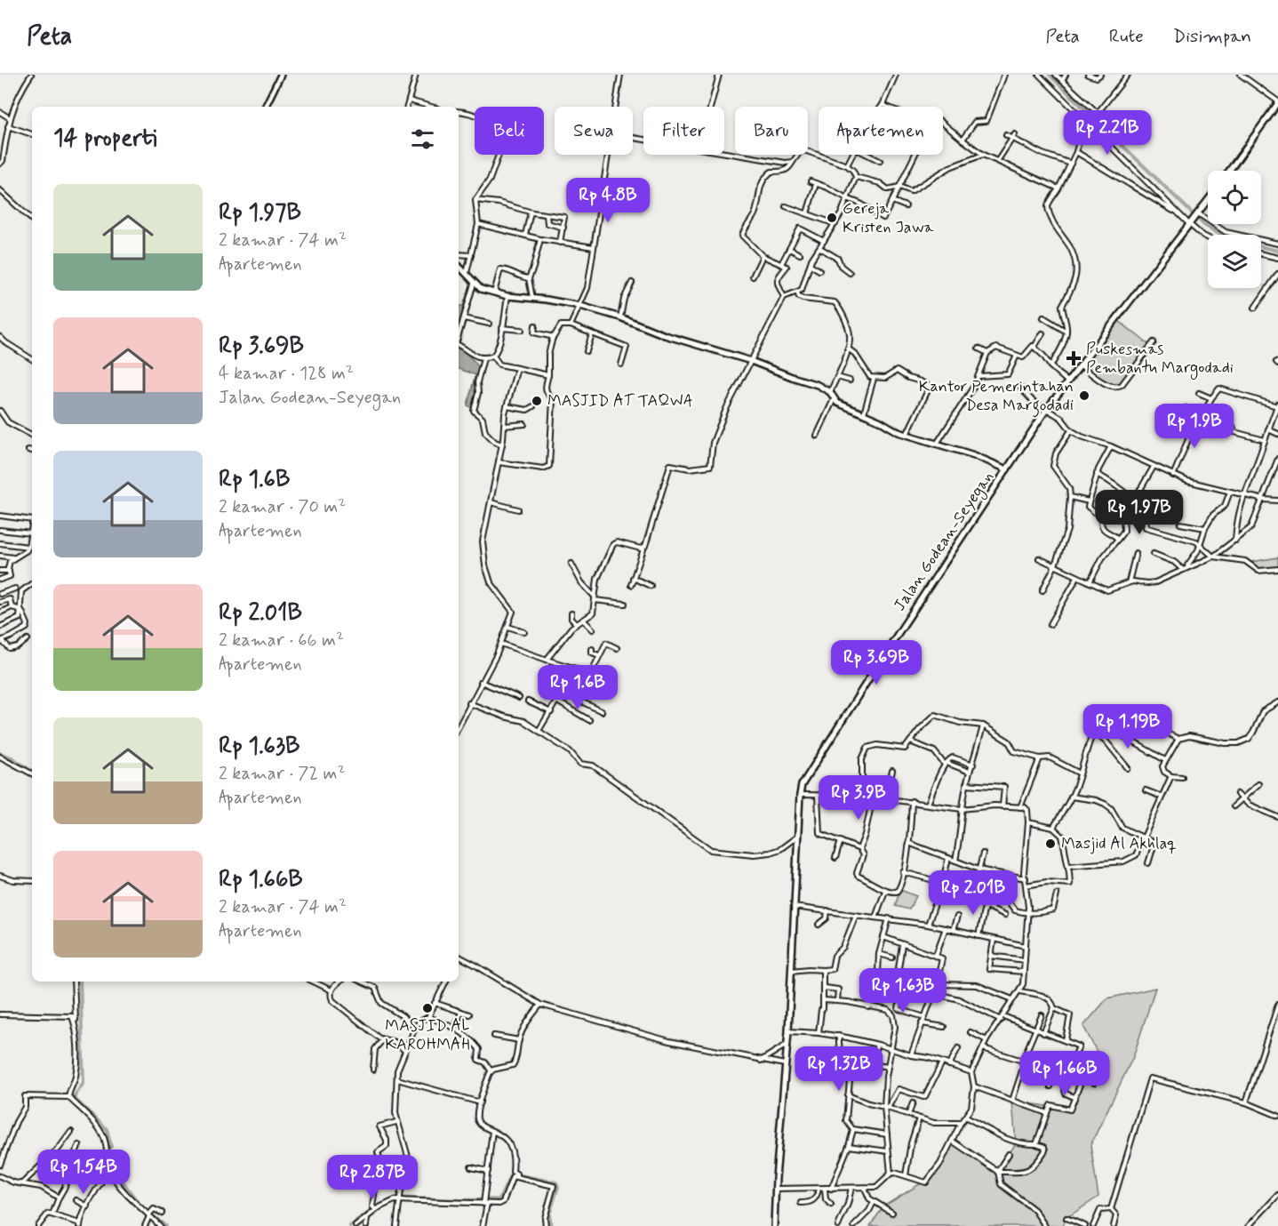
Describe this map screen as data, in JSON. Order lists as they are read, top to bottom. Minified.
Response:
{"streets":{"main road":["Jalan Godean-Seyegan"]},"places":{"other":["Gereja Kristen Jawa","Kantor Pemerintahan Desa Margodadi","MASJID AT TAQWA","Masjid Al Akhlaq","MASJID AL KAROHMAH"],"health":["Puskesmas Pembantu Margodadi"]},"page":{"header":"Peta","nav":["Peta","Rute","Disimpan"],"chip":["Beli","Sewa","Filter","Baru","Apartemen"],"heading":"14 properti","price":["Rp 2.21B","Rp 4.8B","Rp 1.9B","Rp 1.97B","Rp 3.69B","Rp 1.6B","Rp 1.19B","Rp 3.9B","Rp 2.01B","Rp 1.63B","Rp 1.32B","Rp 1.66B","Rp 1.54B","Rp 2.87B"],"list":[{"name":"Rp 1.97B","note":"2 kamar · 74 m² · Apartemen"},{"name":"Rp 3.69B","note":"4 kamar · 128 m² · Jalan Godean-Seyegan"},{"name":"Rp 1.6B","note":"2 kamar · 70 m² · Apartemen"},{"name":"Rp 2.01B","note":"2 kamar · 66 m² · Apartemen"},{"name":"Rp 1.63B","note":"2 kamar · 72 m² · Apartemen"},{"name":"Rp 1.66B","note":"2 kamar · 74 m² · Apartemen"}]}}
